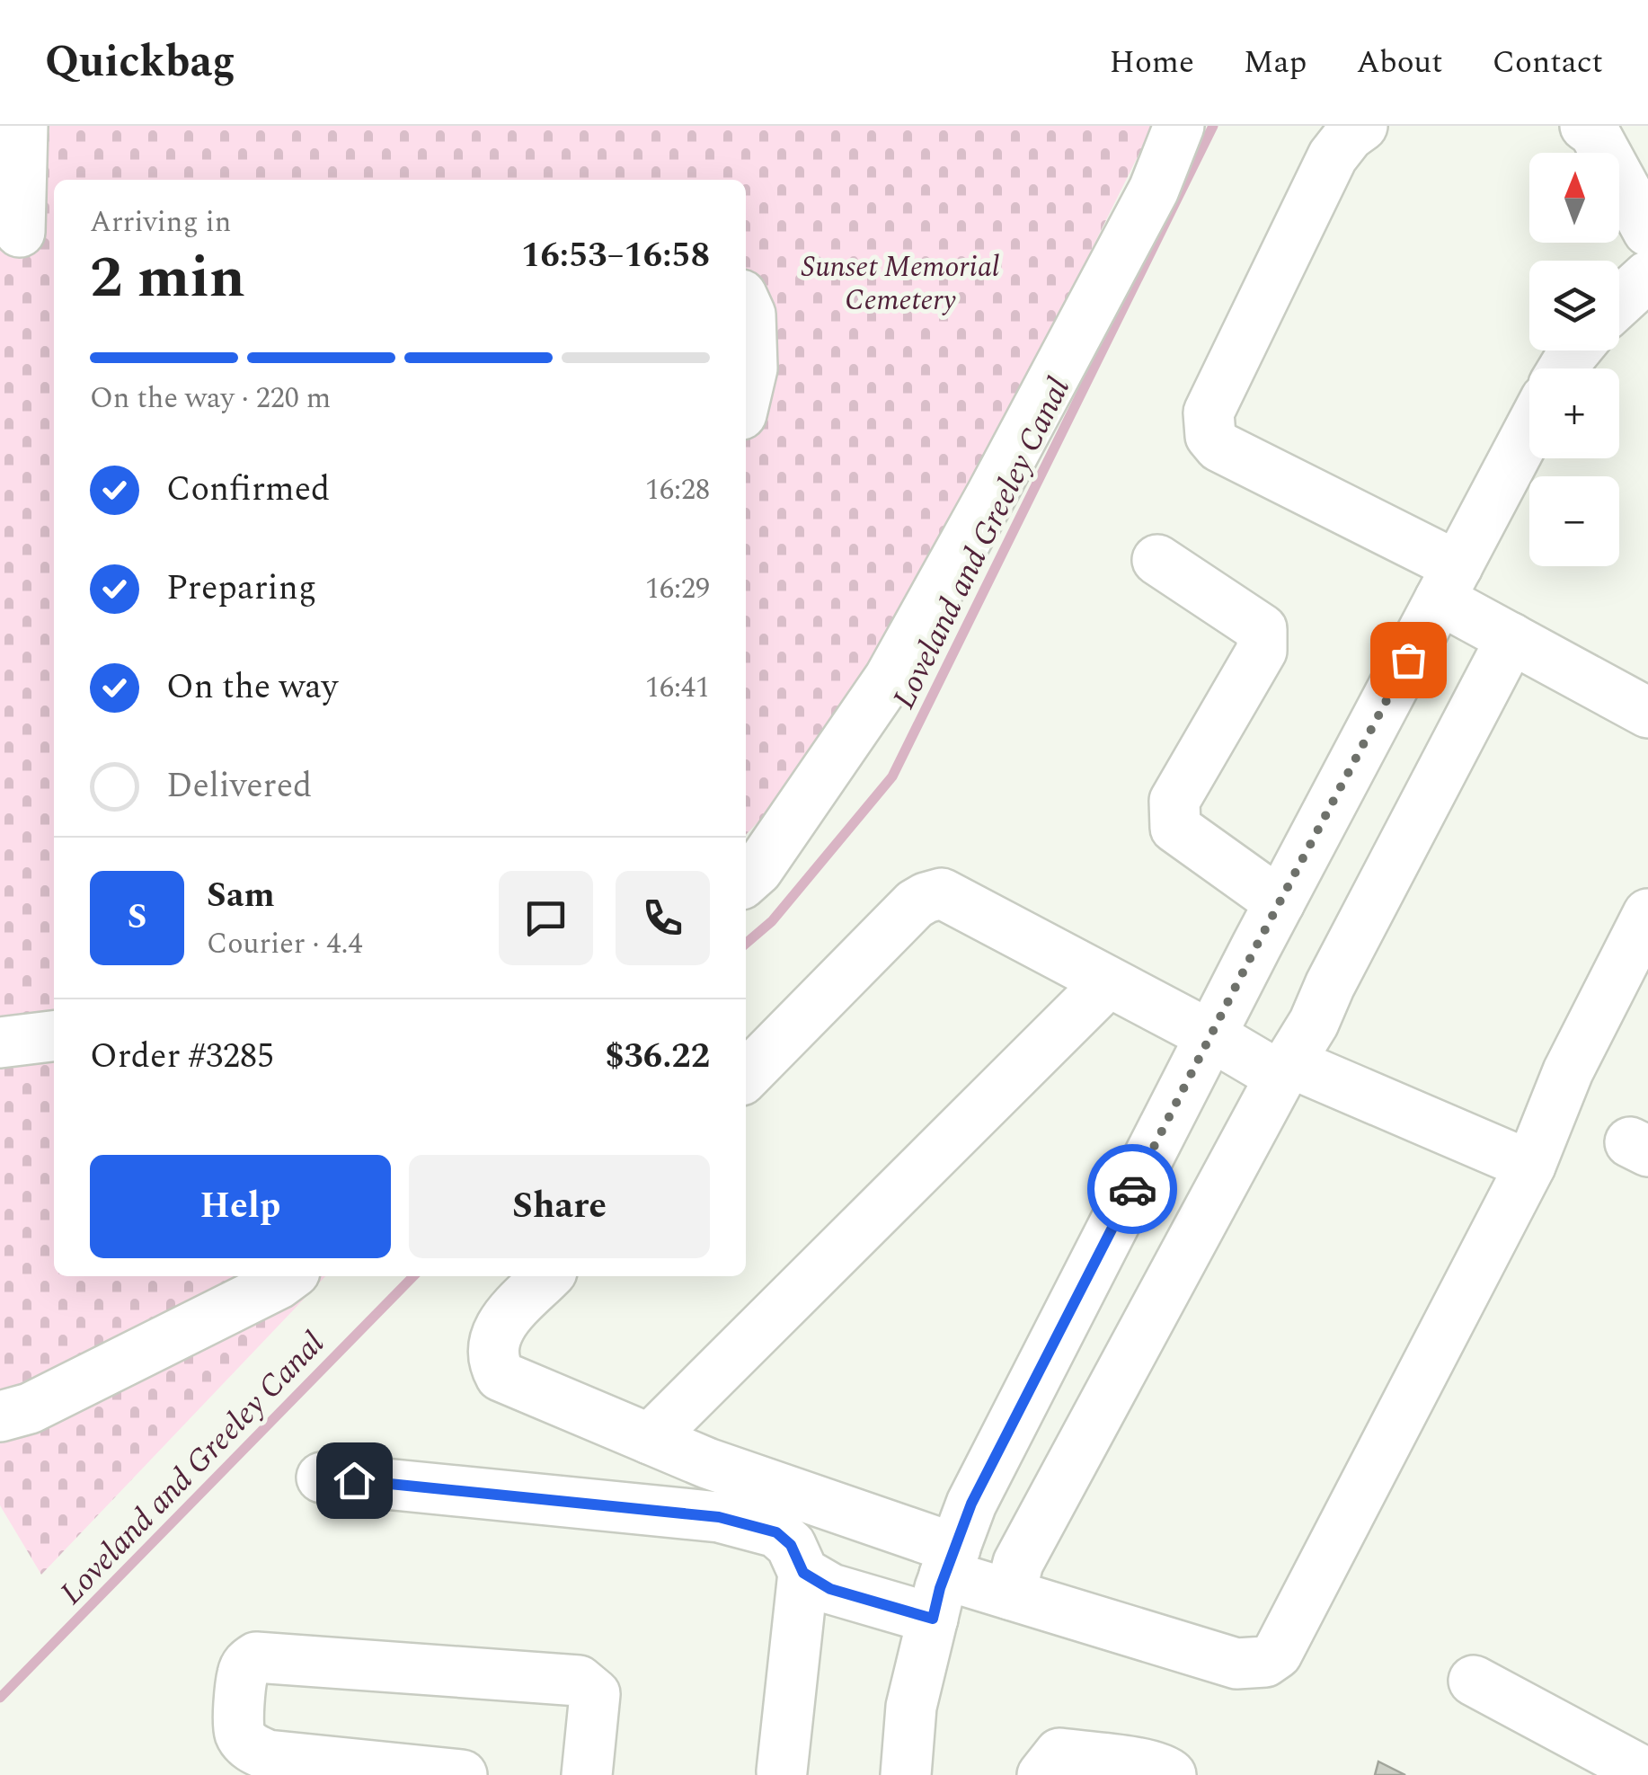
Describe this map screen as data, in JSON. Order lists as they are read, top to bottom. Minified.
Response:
{"water":["Loveland and Greeley Canal"],"parks":["Sunset Memorial Cemetery"],"north":"top","page":{"header":"Quickbag","nav":["Home","Map","About","Contact"],"map_buttons":["+","−"],"heading":["2 min","Arriving in","16:53–16:58"],"panel":["Sam","Courier · 4.4","Order #3285","$36.22"],"bar":"On the way · 220 m","list":[["Confirmed","16:28"],["Preparing","16:29"],["On the way","16:41"],"Delivered"],"round":"S","buttons":["Help","Share"]}}
